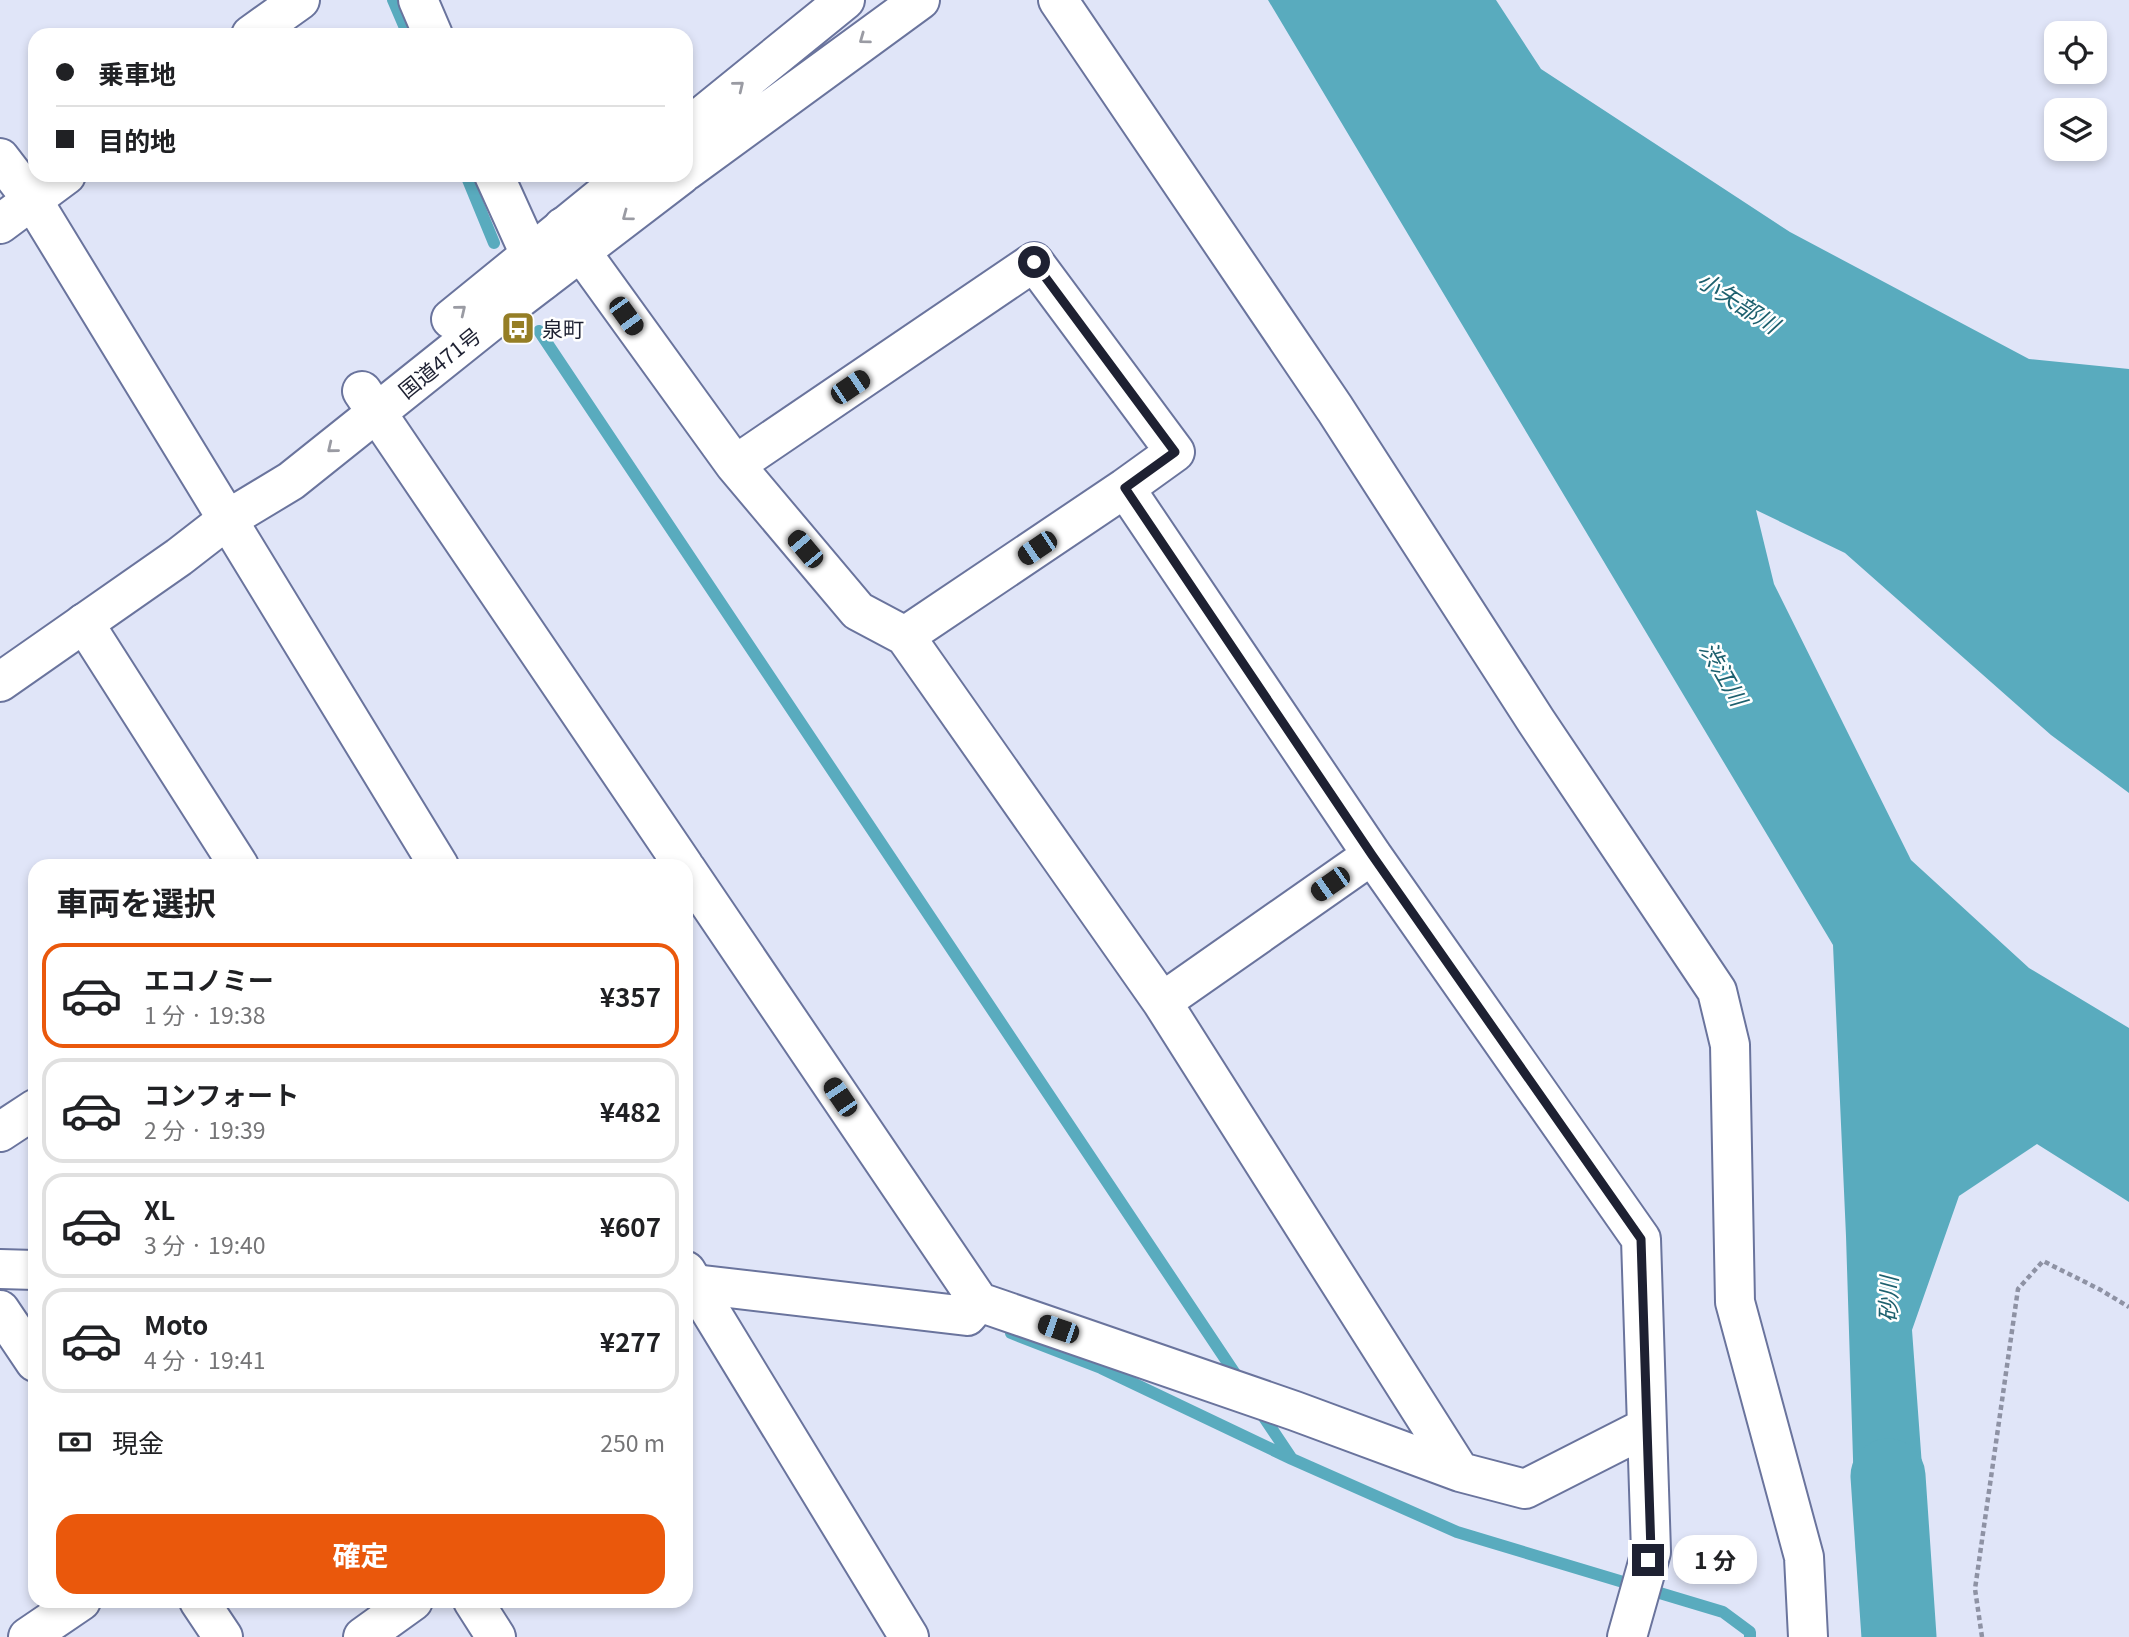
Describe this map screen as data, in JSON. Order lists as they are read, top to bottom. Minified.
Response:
{"streets":{"main road":["国道471号"]},"water":["小矢部川","渋江川","砂川"],"places":{"bus stop":["泉町"]},"page":{"banner":["乗車地","目的地"],"heading":"車両を選択","list":[{"name":"エコノミー","note":"1 分 · 19:38","value":"¥357"},{"name":"コンフォート","note":"2 分 · 19:39","value":"¥482"},{"name":"XL","note":"3 分 · 19:40","value":"¥607"},{"name":"Moto","note":"4 分 · 19:41","value":"¥277"}],"pay":["現金","250 m"],"buttons":"確定","bubble":"1 分"}}
